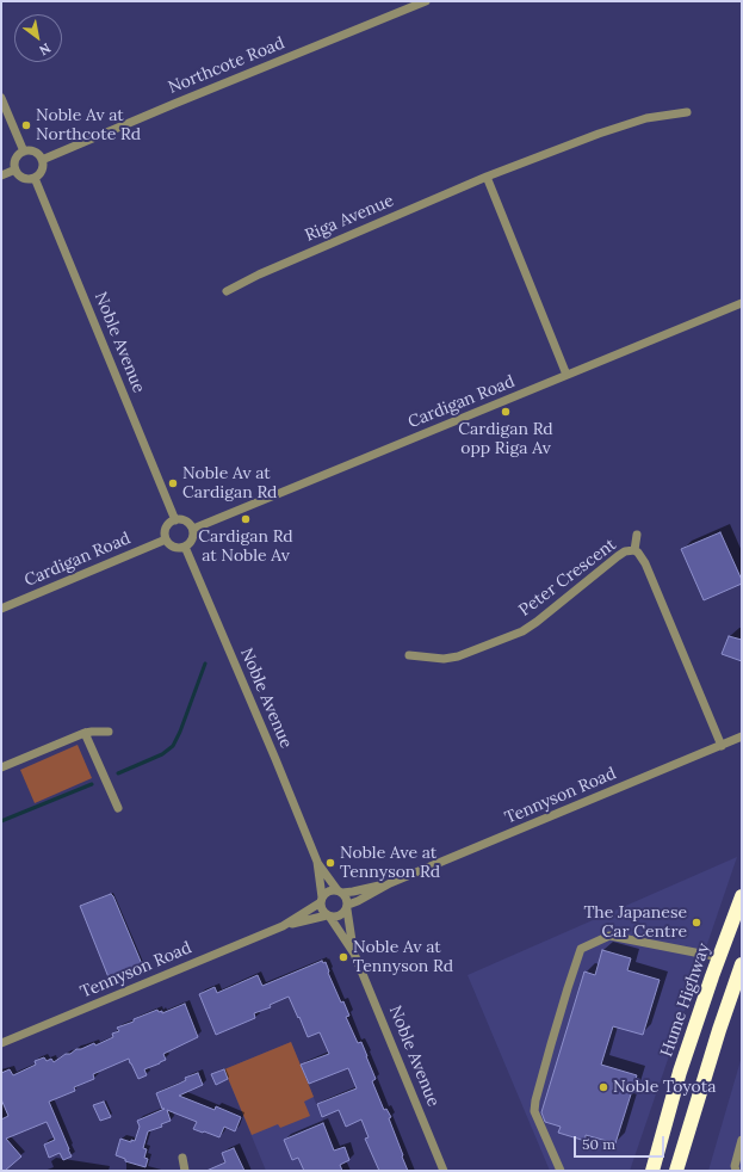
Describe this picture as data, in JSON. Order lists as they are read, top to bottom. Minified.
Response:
{"streets":{"highway":["Hume Highway"],"street":["Northcote Road","Riga Avenue","Noble Avenue","Cardigan Road","Peter Crescent","Tennyson Road"]},"crossings":[["Northcote Road","Noble Avenue"],["Noble Avenue","Cardigan Road"],["Noble Avenue","Tennyson Road"],["Peter Crescent","Tennyson Road"]],"places":["Noble Av at Northcote Rd","Cardigan Rd opp Riga Av","Noble Av at Cardigan Rd","Cardigan Rd at Noble Av","Noble Ave at Tennyson Rd","The Japanese Car Centre","Noble Av at Tennyson Rd","Noble Toyota"],"scale_bar":"50 m","north":"bottom right"}
